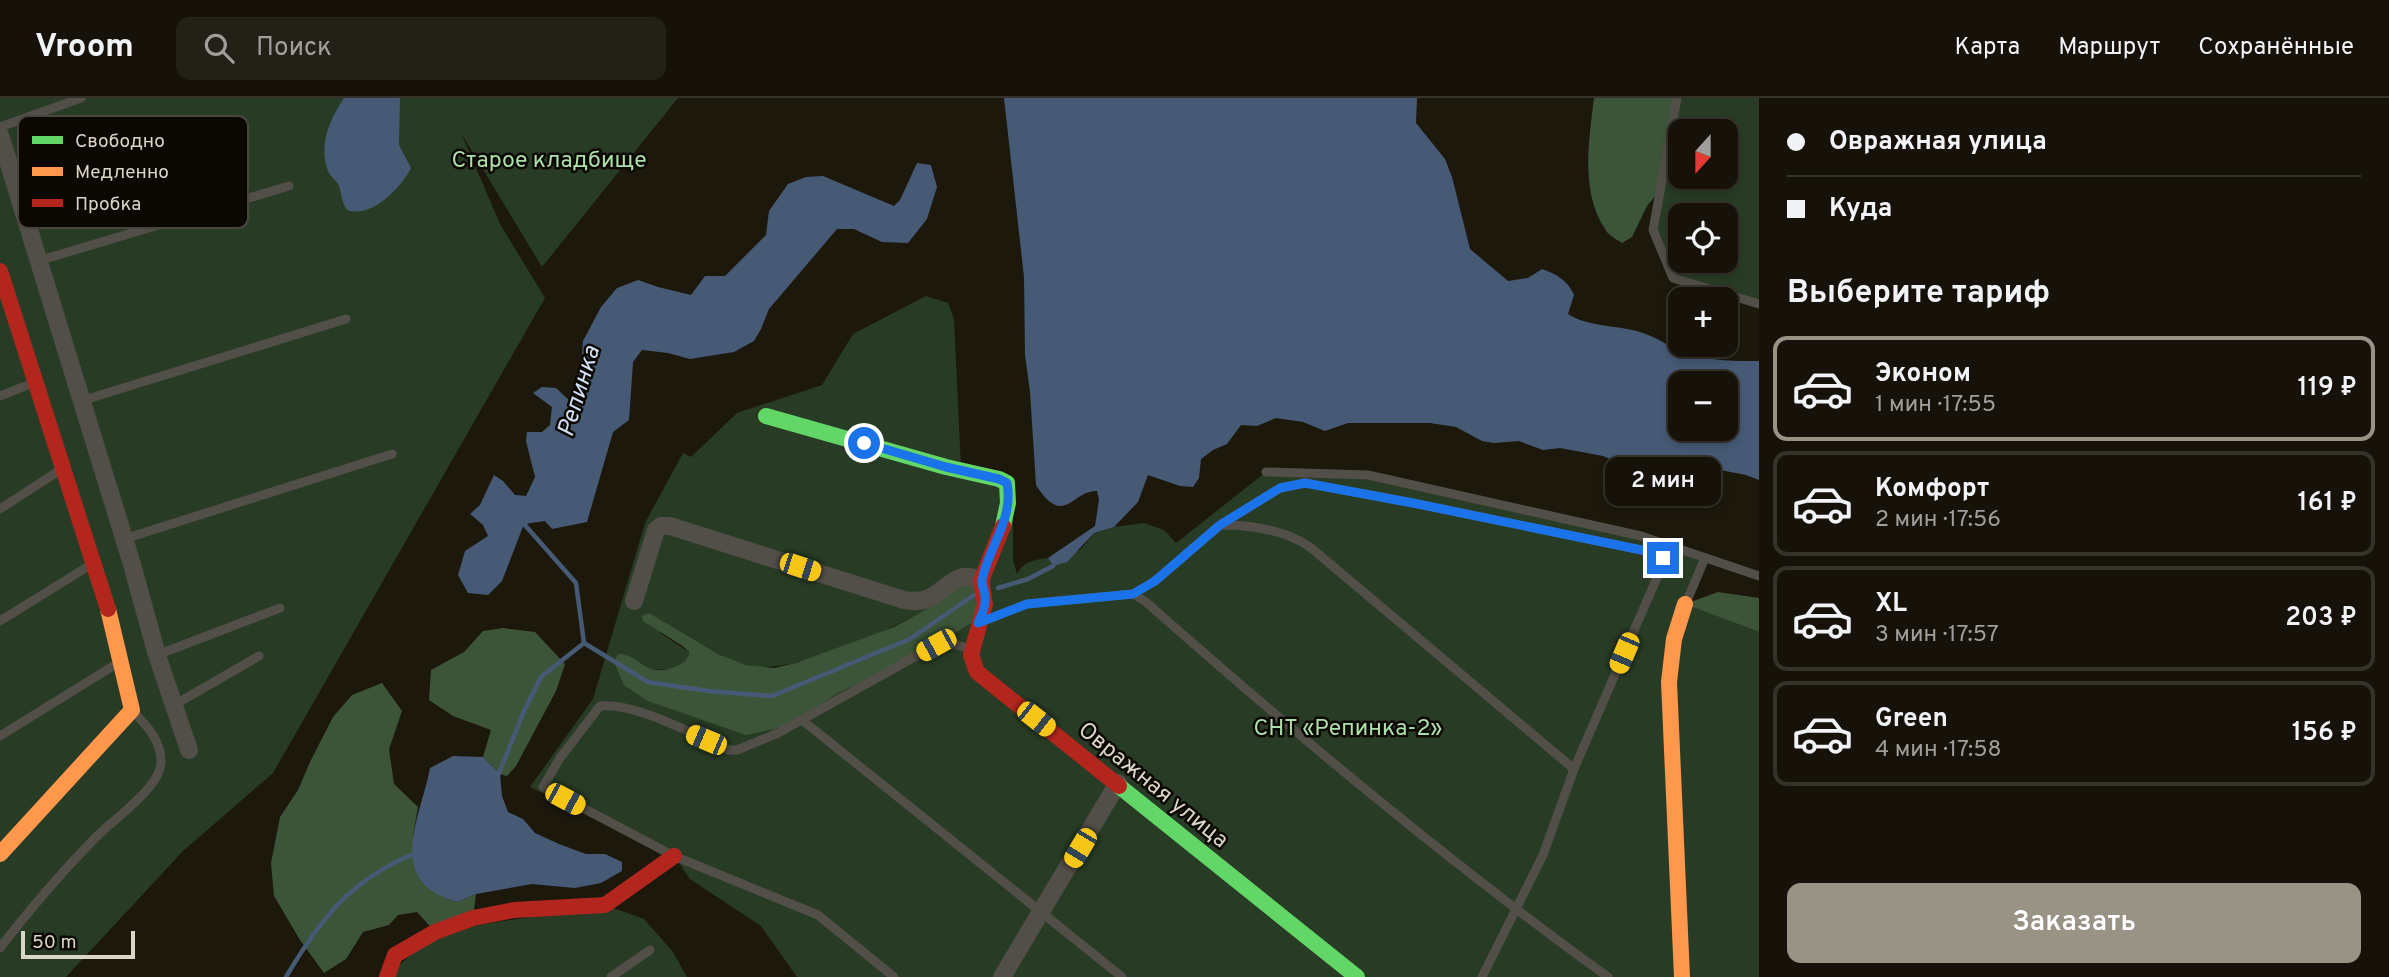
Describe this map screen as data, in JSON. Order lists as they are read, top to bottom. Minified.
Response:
{"streets":{"street":["Овражная улица"]},"water":["Репинка"],"parks":["Старое кладбище","СНТ «Репинка-2»"],"legend":["Свободно","Медленно","Пробка"],"scale_bar":"50 m","north":"bottom","page":{"header":"Vroom","search":"Поиск","nav":["Карта","Маршрут","Сохранённые"],"banner":["Овражная улица","Куда"],"map_buttons":["+","−"],"heading":"Выберите тариф","list":[{"name":"Эконом","note":"1 мин · 17:55","value":"119 ₽"},{"name":"Комфорт","note":"2 мин · 17:56","value":"161 ₽"},{"name":"XL","note":"3 мин · 17:57","value":"203 ₽"},{"name":"Green","note":"4 мин · 17:58","value":"156 ₽"}],"bubble":"2 мин","buttons":"Заказать","scale":"50 m"}}
